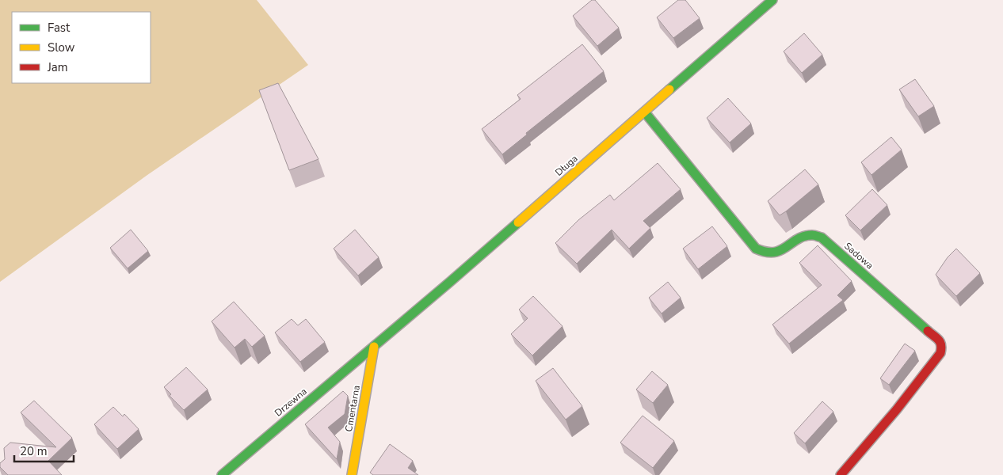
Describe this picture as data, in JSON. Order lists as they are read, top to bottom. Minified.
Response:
{"streets":{"street":["Długa","Sadowa","Drzewna","Cmentarna"]},"crossings":[["Długa","Sadowa"],["Długa","Drzewna"],["Długa","Cmentarna"],["Drzewna","Cmentarna"]],"legend":["Fast","Slow","Jam"],"scale_bar":"20 m"}
